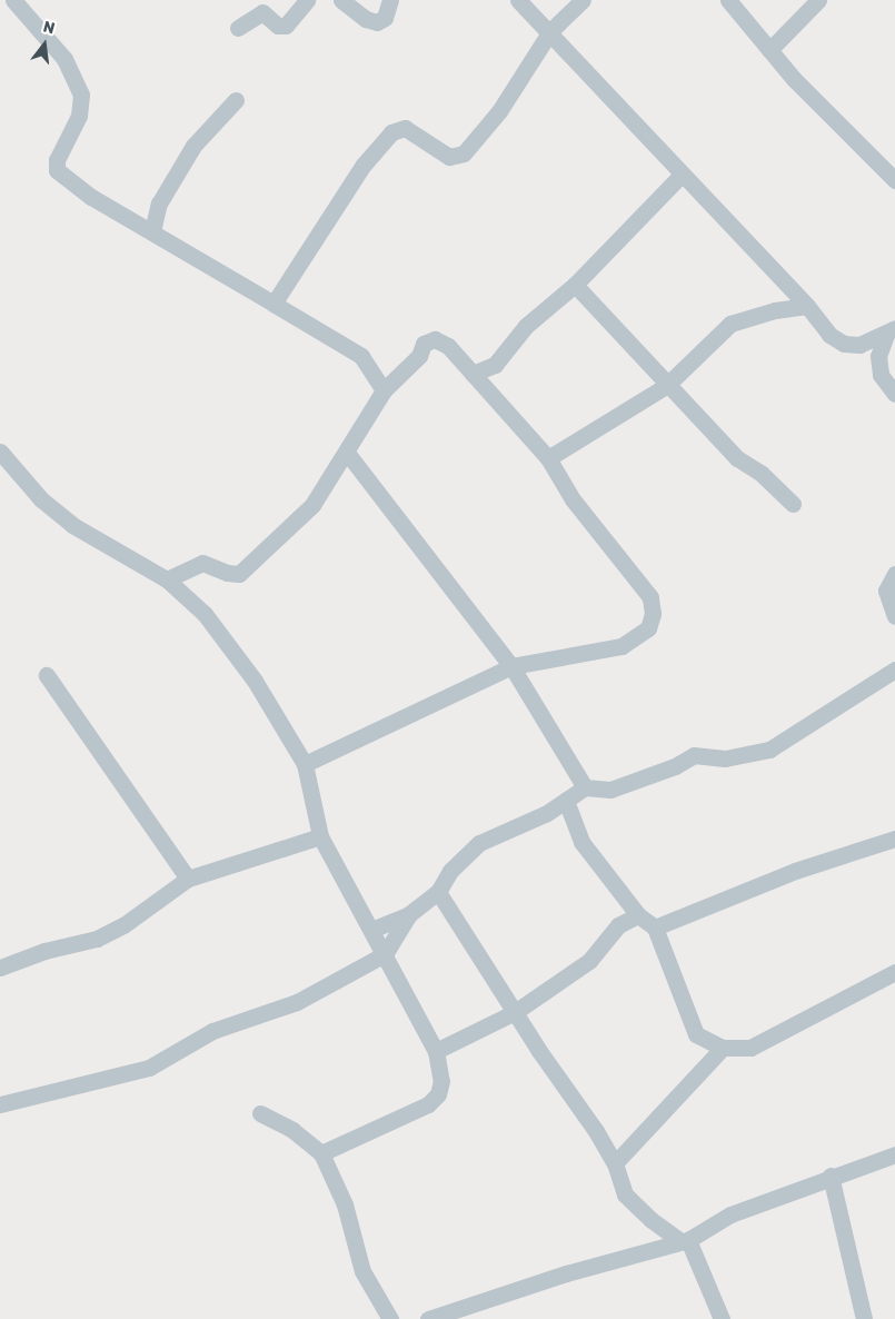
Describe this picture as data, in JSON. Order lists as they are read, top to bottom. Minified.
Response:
{"north":"top"}
